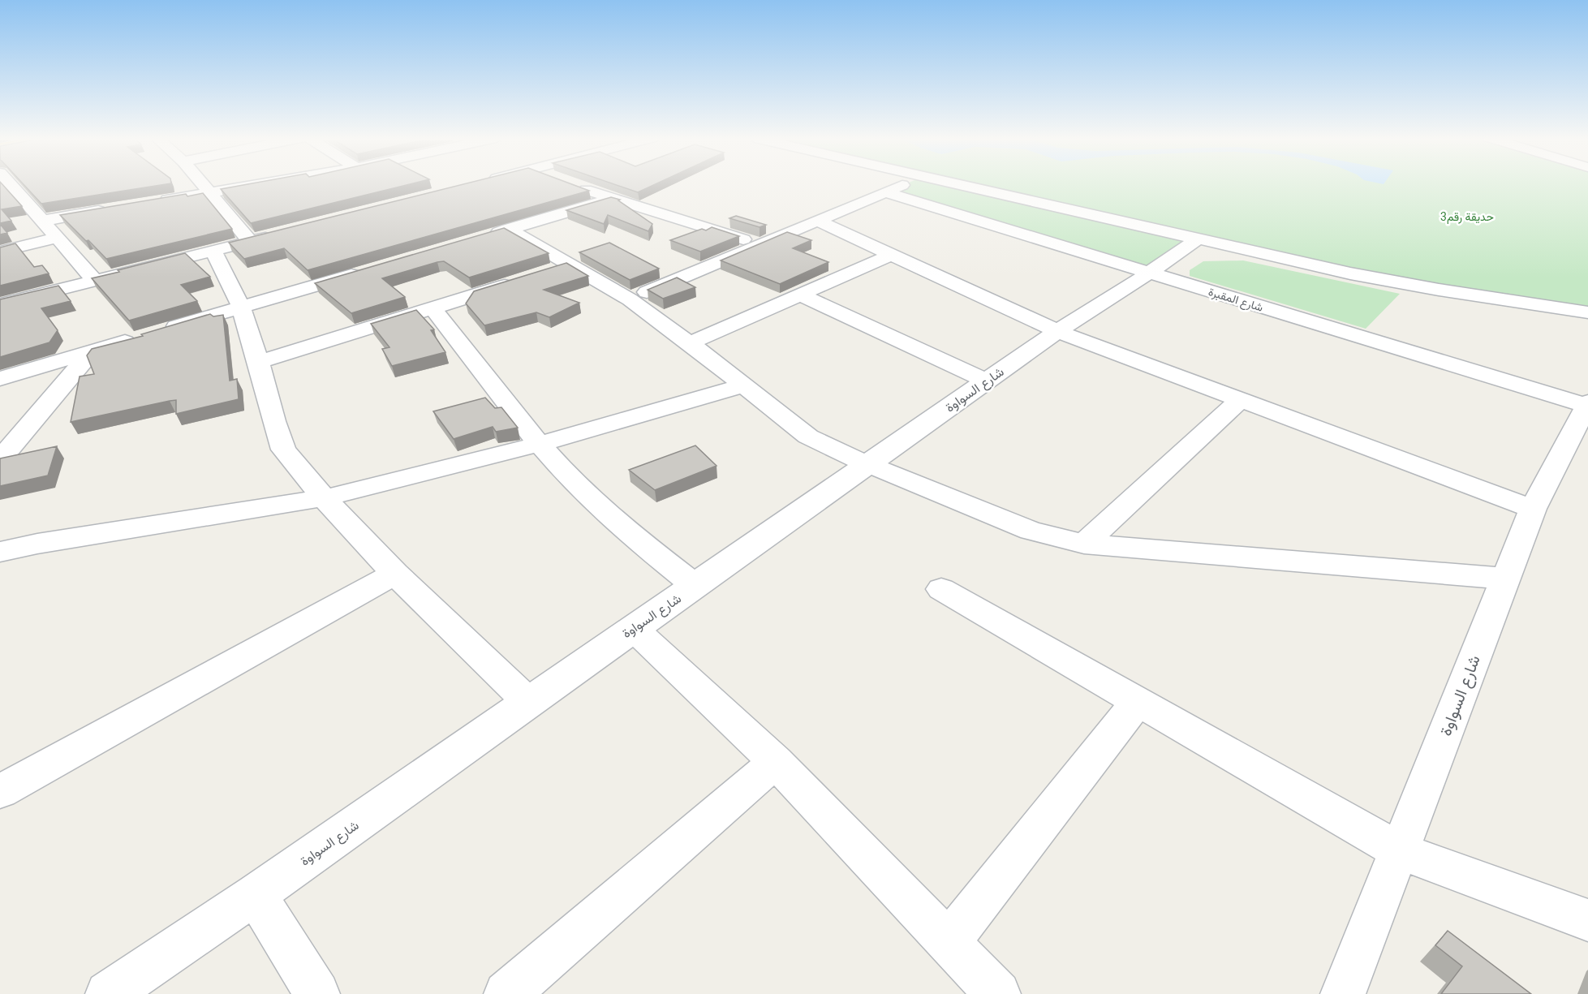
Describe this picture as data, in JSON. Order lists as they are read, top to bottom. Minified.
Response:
{"streets":{"street":["شارع المقبرة","شارع السواوة"]},"crossings":[["شارع المقبرة","شارع السواوة"]],"parks":["حديقة رقم3"]}
